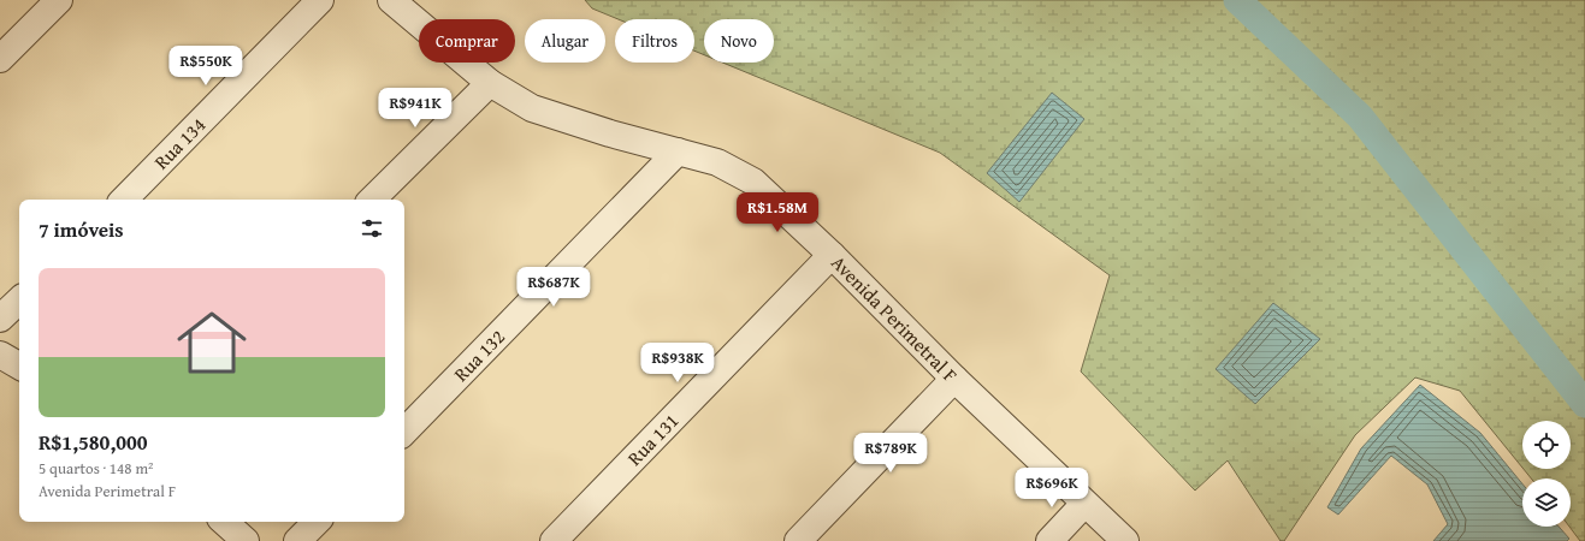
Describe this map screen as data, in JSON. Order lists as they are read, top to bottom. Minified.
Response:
{"streets":{"street":["Rua 134","Avenida Perimetral F","Rua 132","Rua 131"]},"crossings":[["Avenida Perimetral F","Rua 132"],["Avenida Perimetral F","Rua 131"]],"page":{"chip":["Comprar","Alugar","Filtros","Novo"],"price":["R$550K","R$941K","R$1.58M","R$687K","R$938K","R$789K","R$696K"],"heading":"7 imóveis","list":[{"name":"R$1,580,000","note":"5 quartos · 148 m² · Avenida Perimetral F"}]}}
